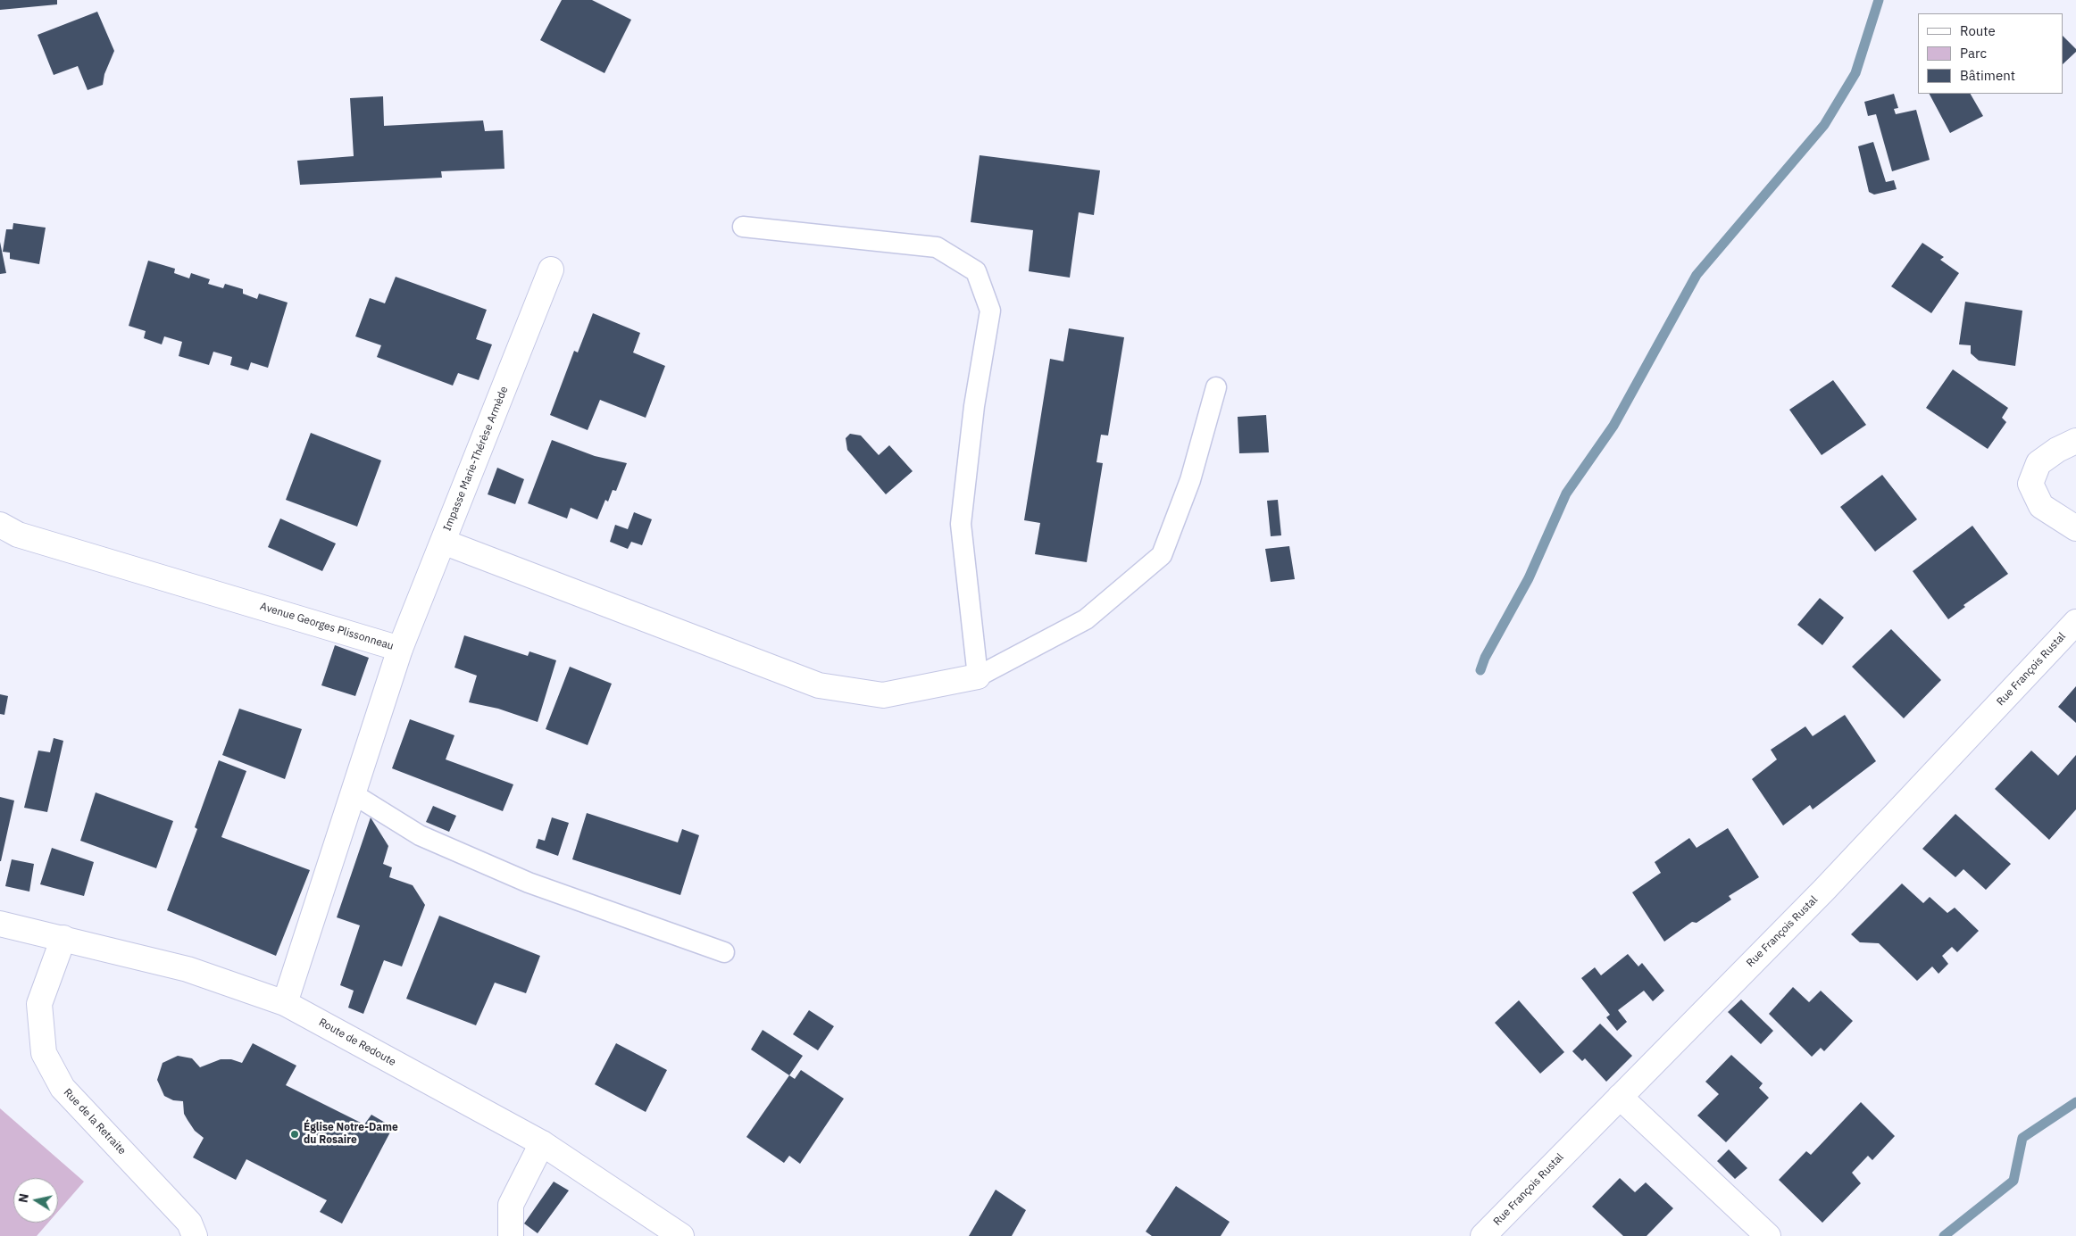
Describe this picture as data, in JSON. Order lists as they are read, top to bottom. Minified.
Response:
{"streets":{"street":["Impasse Marie-Thérèse Armède","Avenue Georges Plissonneau","Rue François Rustal","Route de Redoute","Rue de la Retraite"]},"crossings":[["Impasse Marie-Thérèse Armède","Avenue Georges Plissonneau"],["Avenue Georges Plissonneau","Route de Redoute"],["Route de Redoute","Rue de la Retraite"]],"places":["Église Notre-Dame du Rosaire"],"legend":["Route","Parc","Bâtiment"],"north":"left"}
